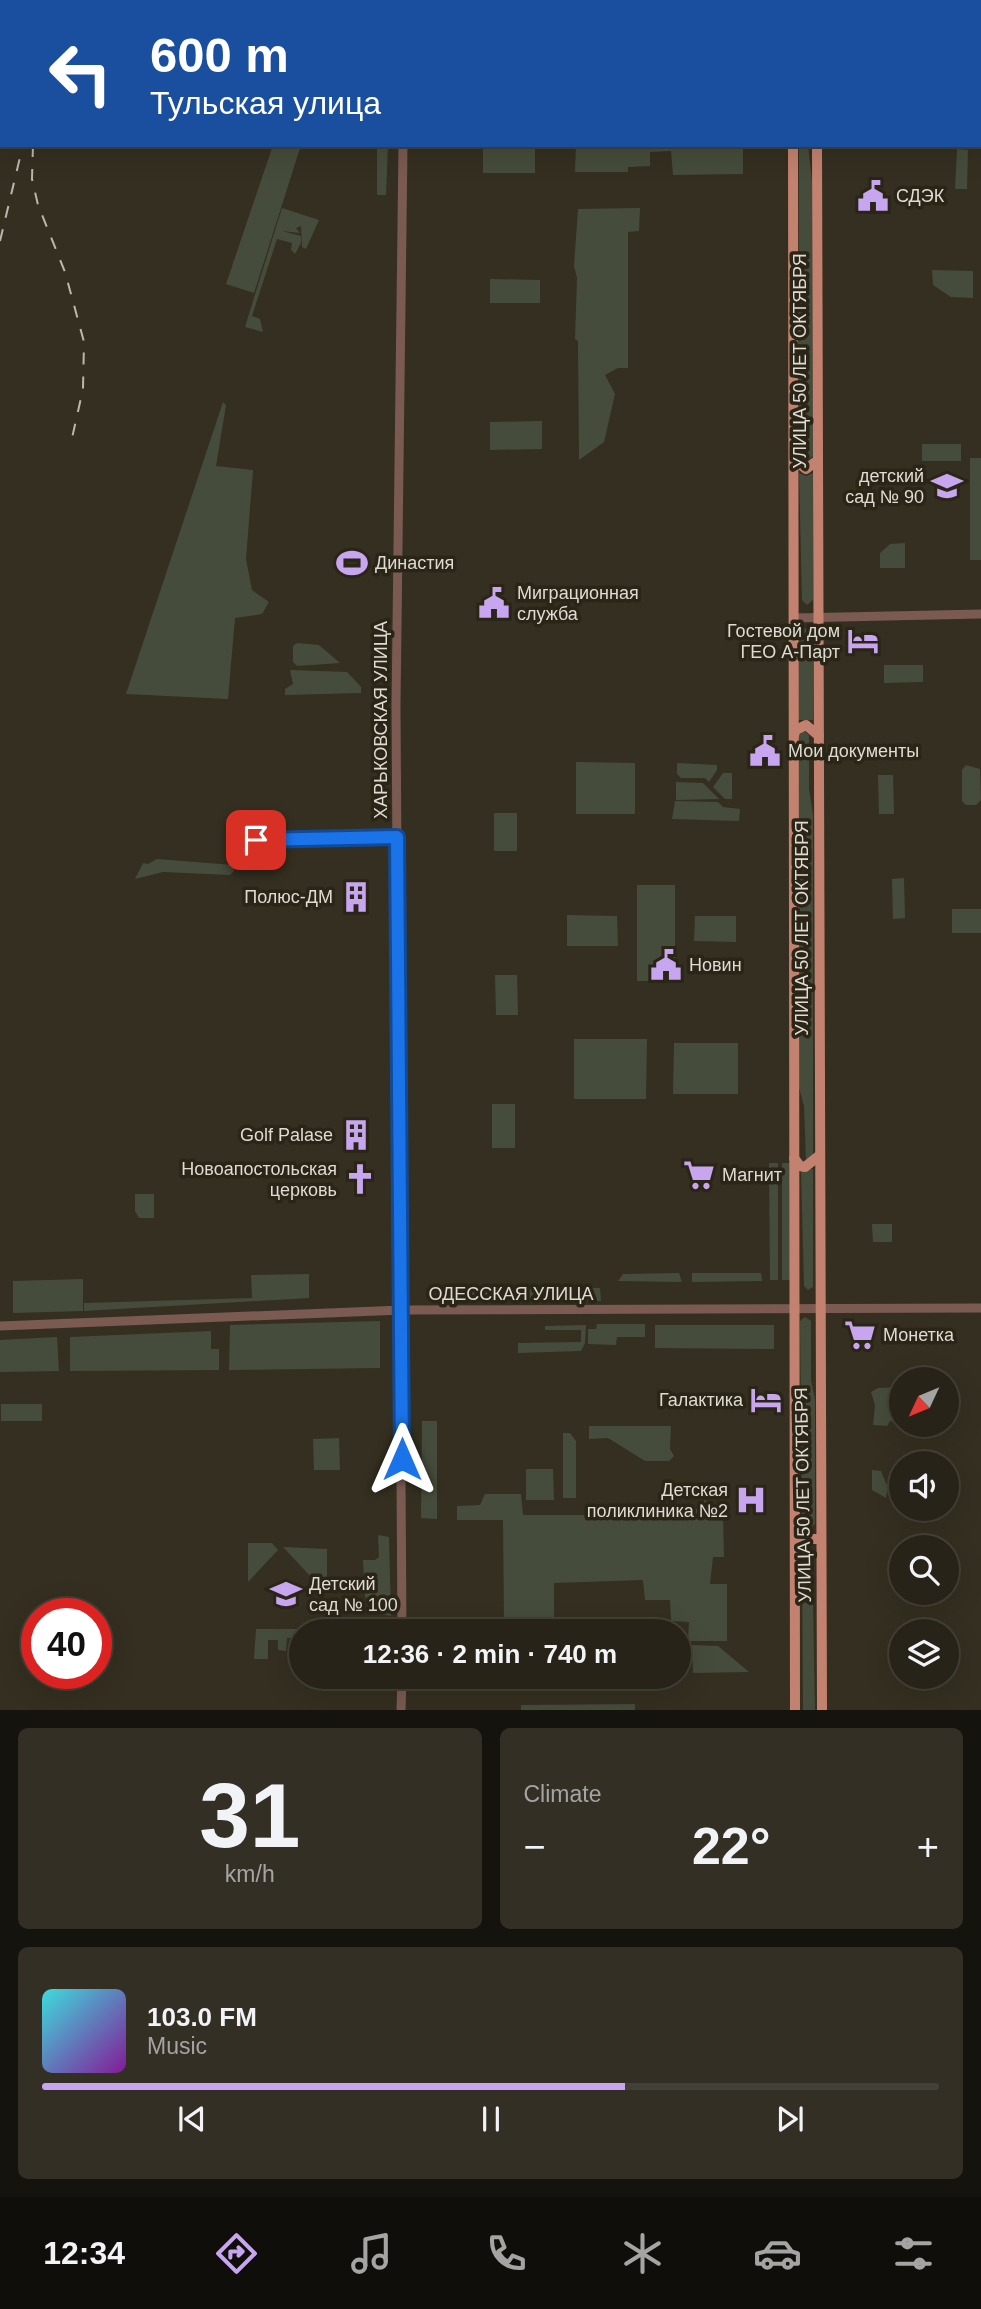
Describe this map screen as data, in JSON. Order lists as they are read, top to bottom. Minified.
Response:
{"streets":{"main road":["УЛИЦА 50 ЛЕТ ОКТЯБРЯ"],"street":["ХАРЬКОВСКАЯ УЛИЦА","ОДЕССКАЯ УЛИЦА"]},"crossings":[["УЛИЦА 50 ЛЕТ ОКТЯБРЯ","ОДЕССКАЯ УЛИЦА"],["ХАРЬКОВСКАЯ УЛИЦА","ОДЕССКАЯ УЛИЦА"]],"places":{"public building":["СДЭК","Миграционная служба","Мои документы","Новин"],"school or university":["детский сад № 90","Детский сад № 100"],"sports":["Династия"],"hotel":["Гостевой дом ГЕО А-Парт","Галактика"],"building":["Полюс-ДМ","Golf Palase"],"supermarket":["Магнит","Монетка"],"church":["Новоапостольская церковь"],"hospital":["Детская поликлиника №2"]},"north":"bottom left","page":{"turn":["600 m","Тульская улица"],"limit":"40","trip":"12:36 · 2 min · 740 m","tile":[["31","km/h"],"Climate"],"heat":["−","22°","+"],"song":["103.0 FM","Music"],"tabs":"12:34"}}
